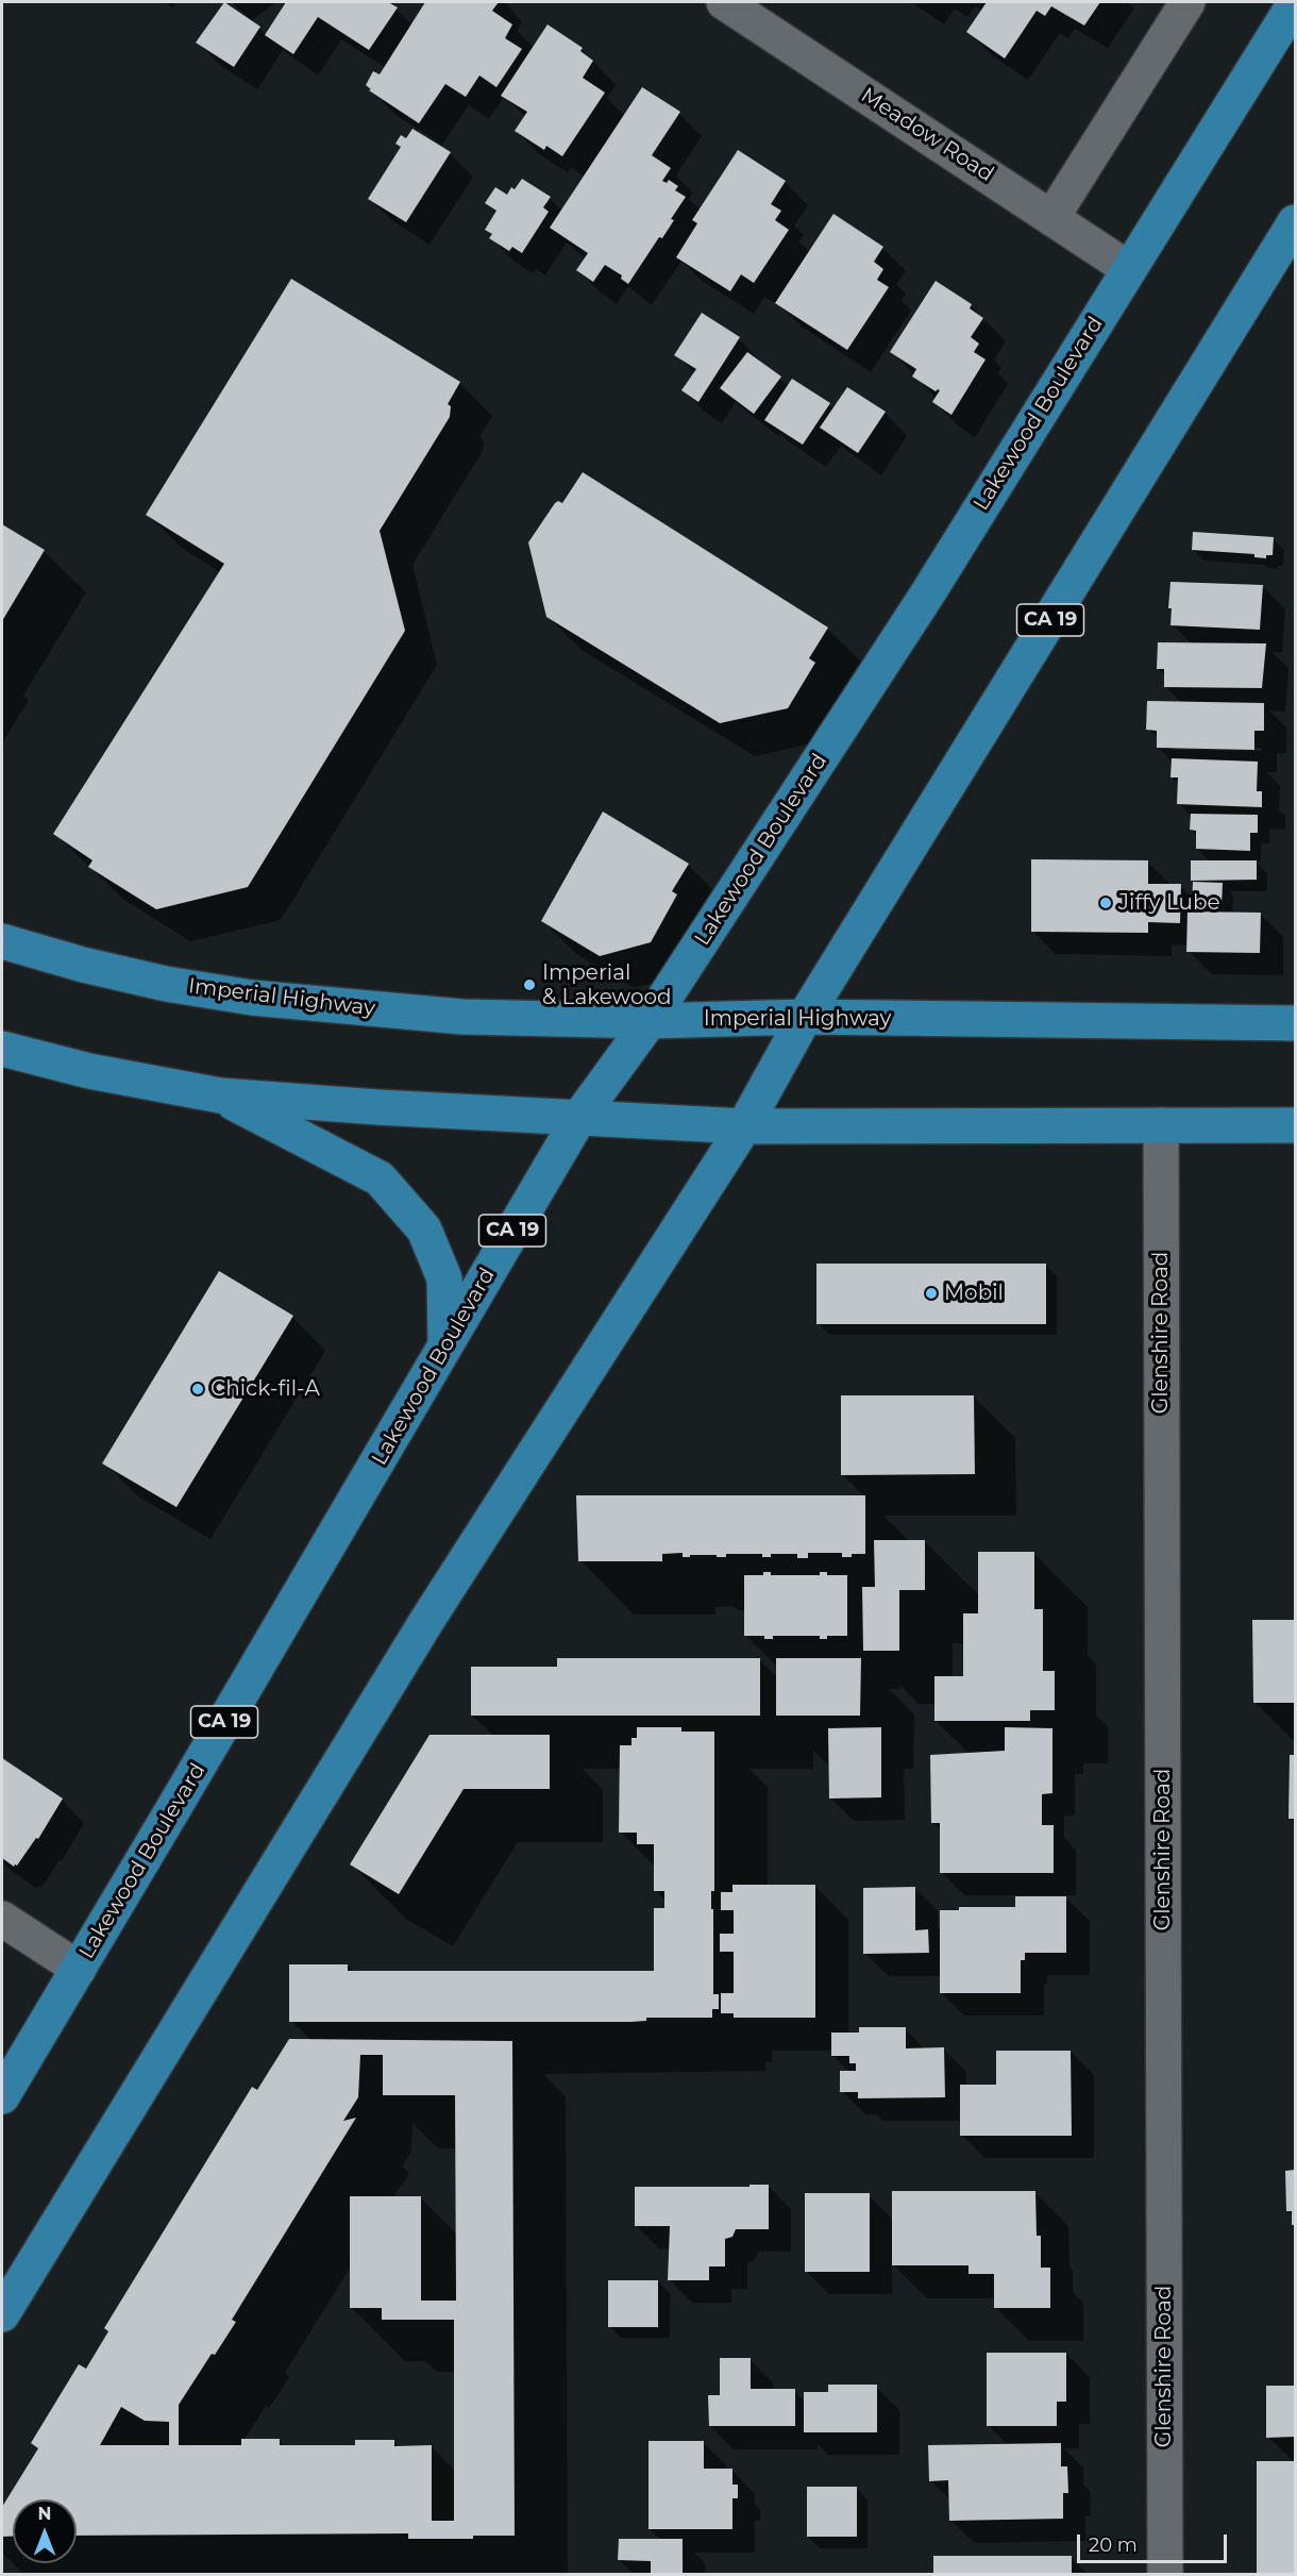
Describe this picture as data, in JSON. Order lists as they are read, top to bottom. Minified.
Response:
{"streets":{"main road":["Lakewood Boulevard","CA 19","Imperial Highway"],"street":["Meadow Road","Glenshire Road"]},"crossings":[["Meadow Road","Lakewood Boulevard"],["Lakewood Boulevard","Imperial Highway"],["CA 19","Imperial Highway"]],"places":["Jiffy Lube","Imperial & Lakewood","Mobil","Chick-fil-A"],"scale_bar":"20 m","north":"top"}
